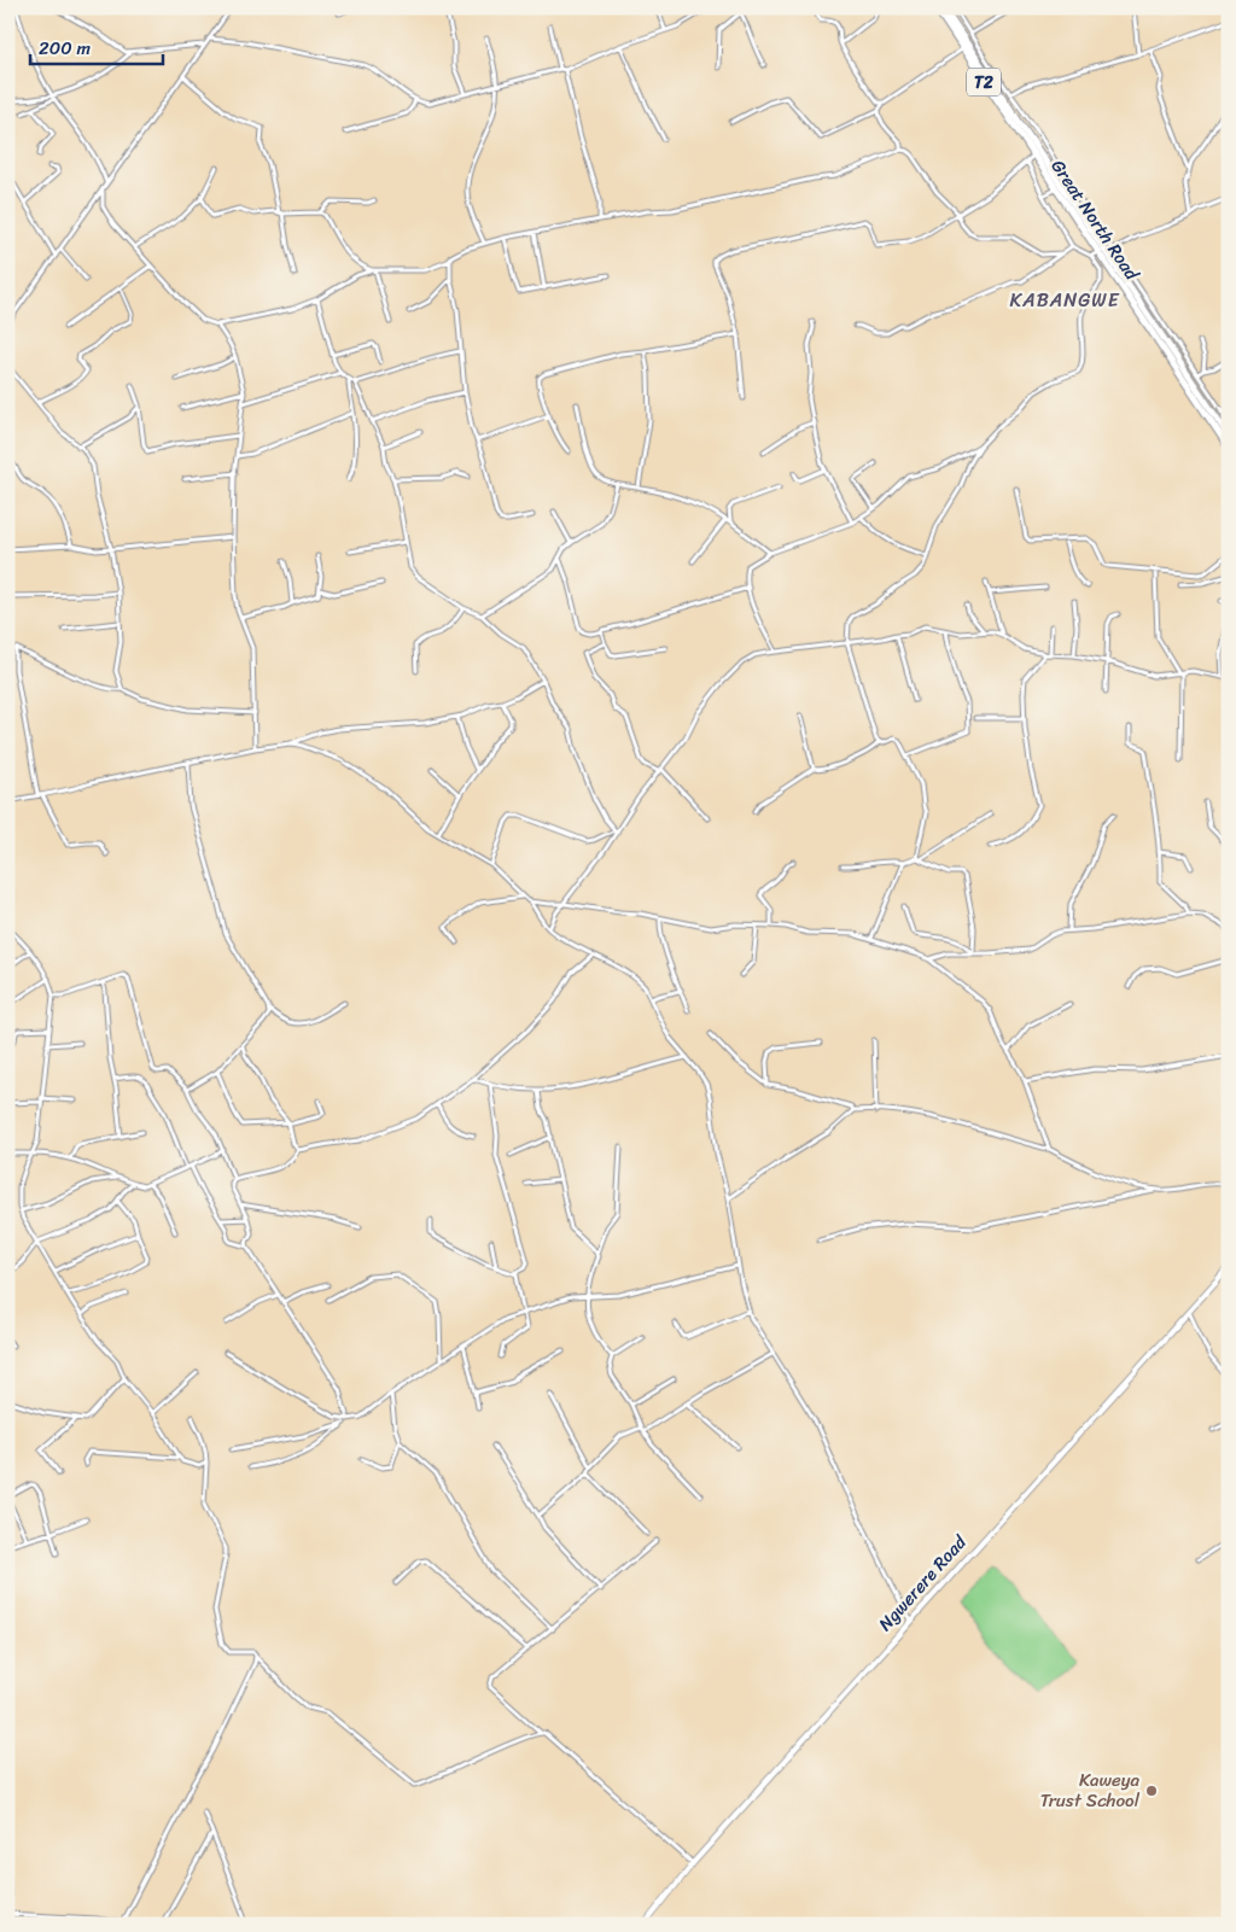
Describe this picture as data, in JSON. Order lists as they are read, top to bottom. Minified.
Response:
{"streets":{"main road":["T2","Great North Road","Ngwerere Road"]},"districts":["KABANGWE"],"places":["Kaweya Trust School"],"scale_bar":"200 m"}
